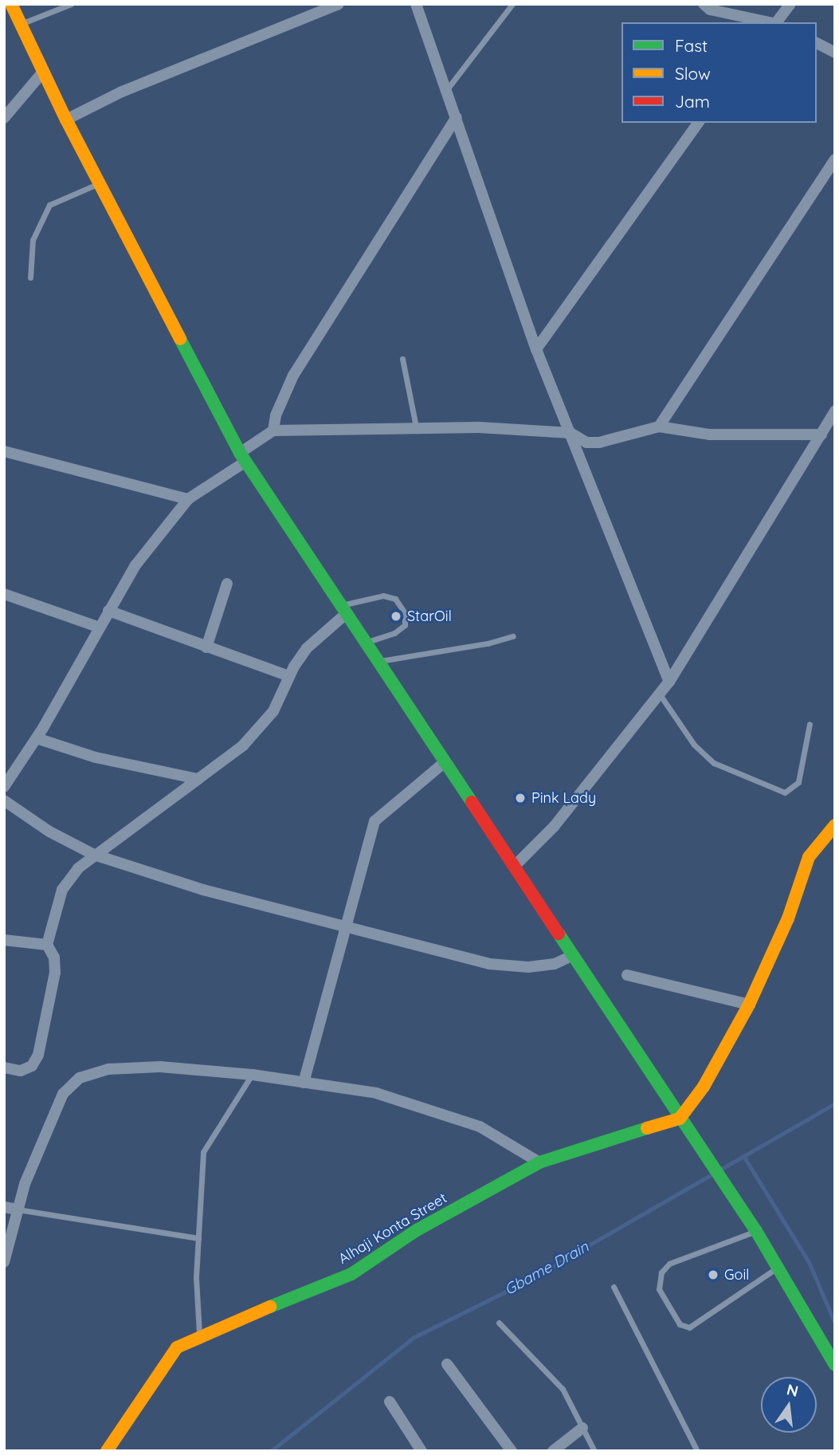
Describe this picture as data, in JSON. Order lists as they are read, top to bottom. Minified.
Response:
{"streets":{"main road":["Alhaji Konta Street"]},"water":["Gbame Drain"],"places":["StarOil","Pink Lady","Goil"],"legend":["Fast","Slow","Jam"],"north":"top"}
